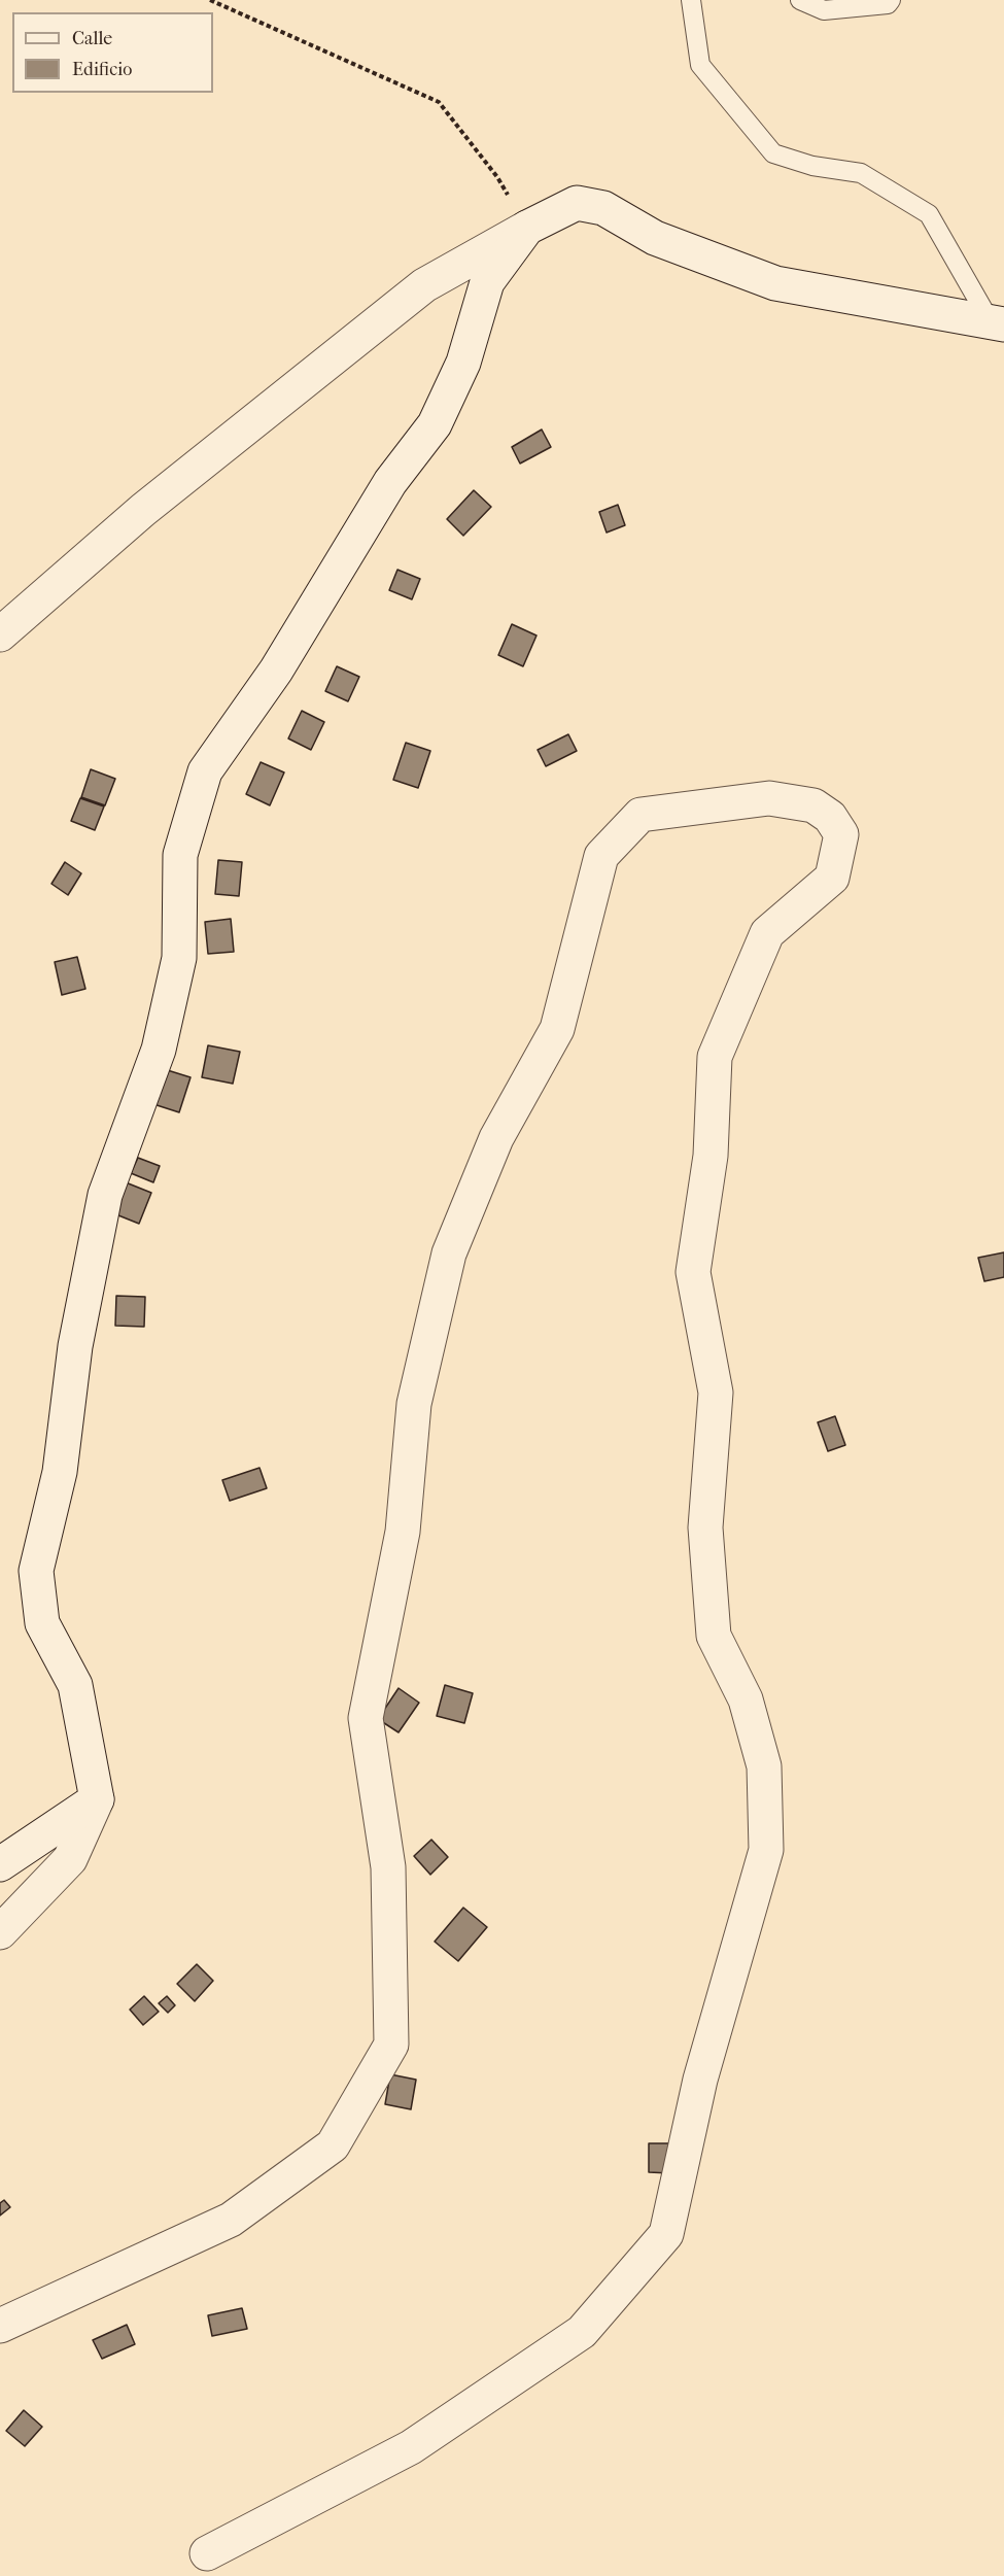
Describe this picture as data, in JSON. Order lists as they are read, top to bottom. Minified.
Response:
{"legend":["Calle","Edificio"]}
